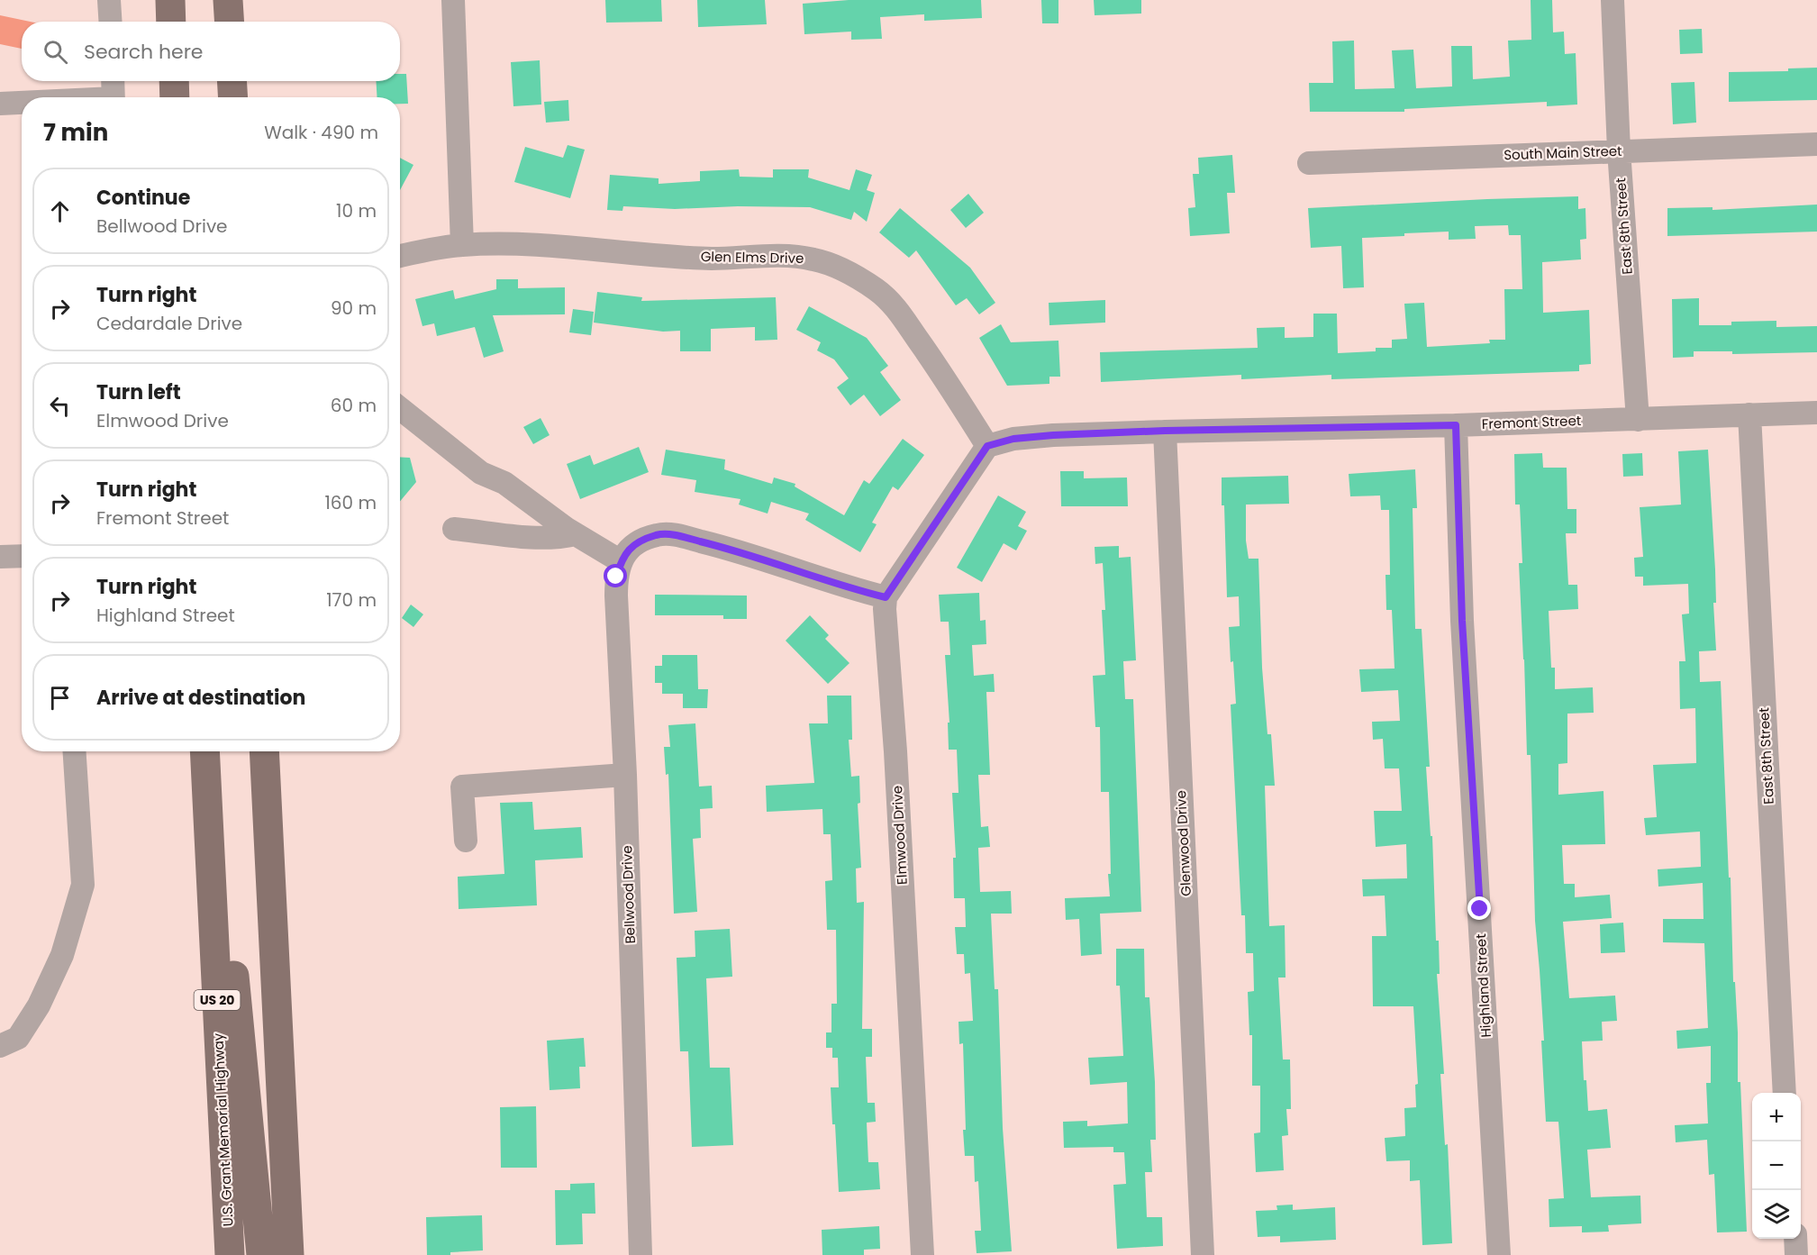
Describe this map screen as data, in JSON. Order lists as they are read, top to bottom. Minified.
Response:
{"streets":{"main road":["US 20","U.S. Grant Memorial Highway"],"street":["South Main Street","East 8th Street","Glen Elms Drive","Fremont Street","Elmwood Drive","Glenwood Drive","Bellwood Drive","Highland Street"]},"crossings":[["South Main Street","East 8th Street"],["East 8th Street","Fremont Street"],["Glen Elms Drive","Fremont Street"],["Fremont Street","Glenwood Drive"],["Fremont Street","Highland Street"]],"page":{"search":"Search here","heading":["7 min","Walk · 490 m"],"list":[["Continue","Bellwood Drive","10 m"],["Turn right","Cedardale Drive","90 m"],["Turn left","Elmwood Drive","60 m"],["Turn right","Fremont Street","160 m"],["Turn right","Highland Street","170 m"],"Arrive at destination"],"map_buttons":["+","−"]}}
